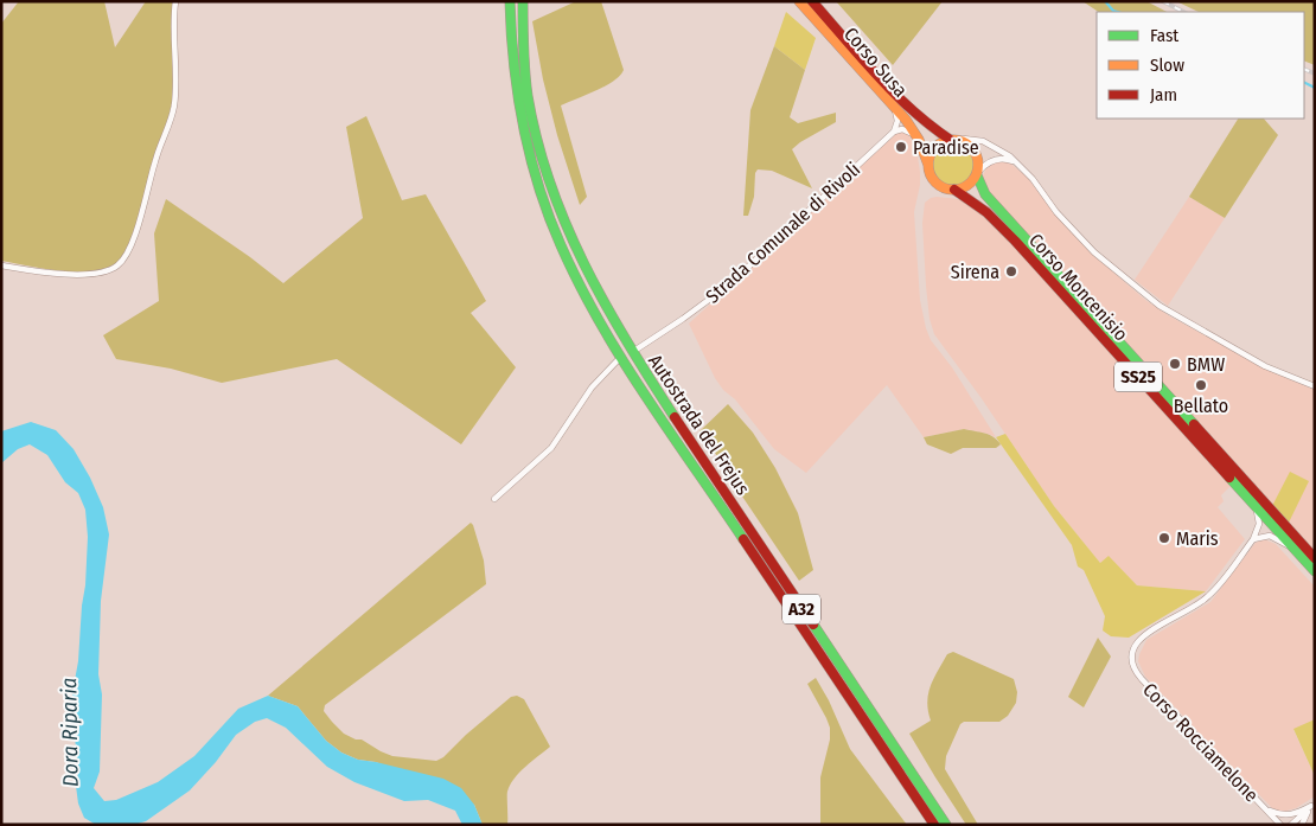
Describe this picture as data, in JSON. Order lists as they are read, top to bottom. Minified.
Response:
{"streets":{"main road":["Corso Susa","Corso Moncenisio","SS25","Autostrada del Frejus","A32"],"street":["Strada Comunale di Rivoli","Corso Rocciamelone"]},"crossings":[["Corso Susa","SS25"],["Corso Moncenisio","SS25"]],"water":["Dora Riparia"],"places":["Paradise","Sirena","BMW","Bellato","Maris"],"legend":["Fast","Slow","Jam"]}
